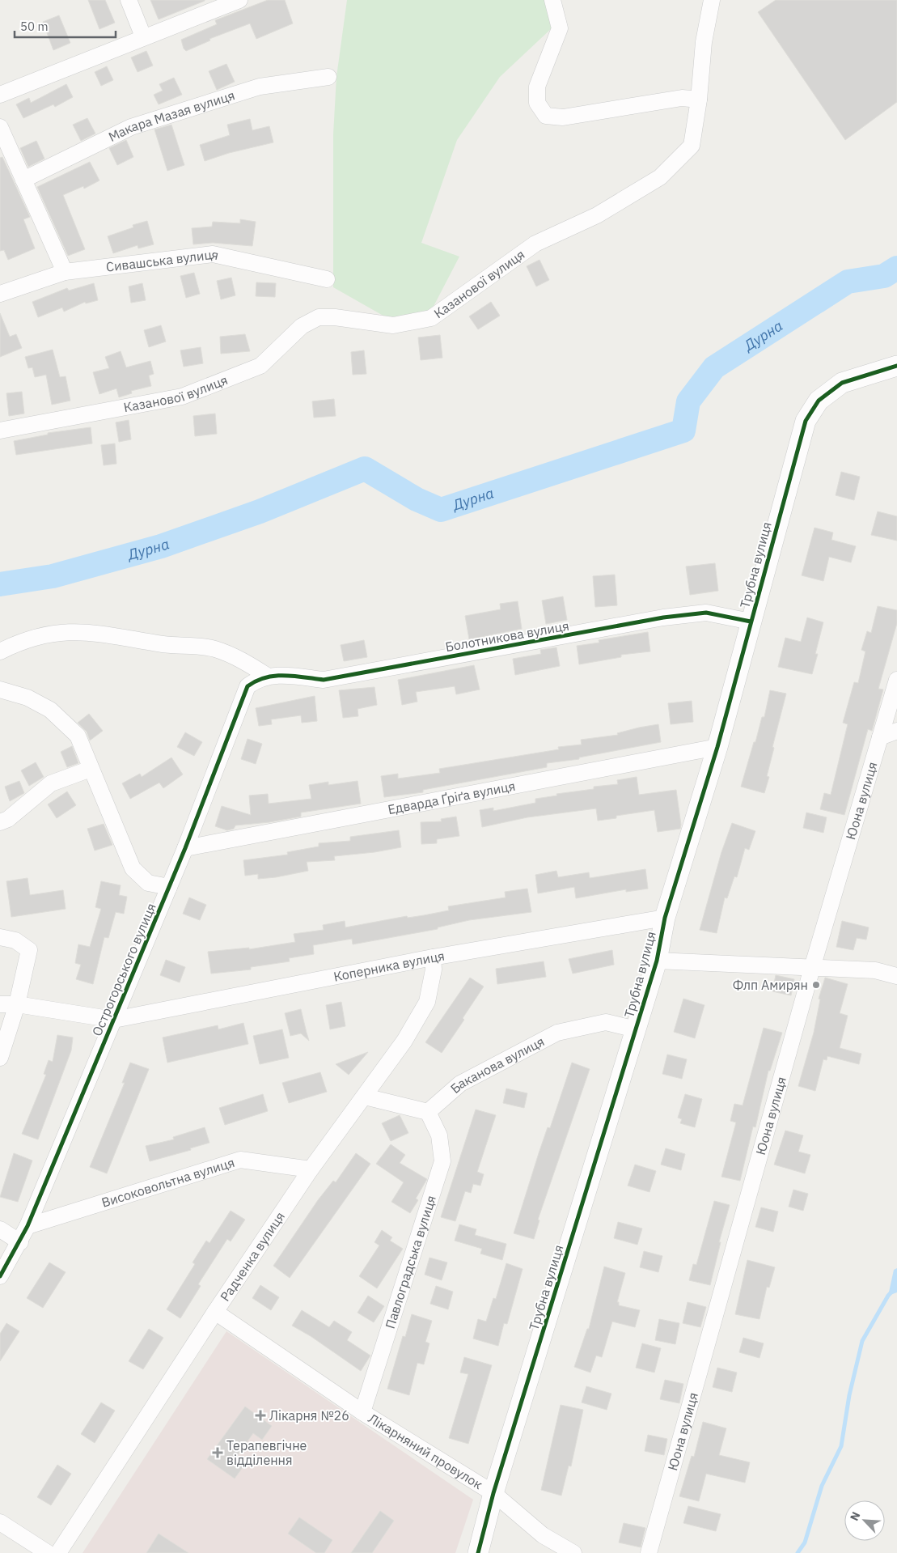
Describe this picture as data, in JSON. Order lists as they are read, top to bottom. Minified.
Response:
{"streets":{"street":["Макара Мазая вулиця","Сивашська вулиця","Казанової вулиця","Трубна вулиця","Болотникова вулиця","Едварда Ґріґа вулиця","Юона вулиця","Коперника вулиця","Острогорського вулиця","Баканова вулиця","Високовольтна вулиця","Радченка вулиця","Павлоградська вулиця","Лікарняний провулок"]},"crossings":[["Трубна вулиця","Болотникова вулиця"],["Трубна вулиця","Едварда Ґріґа вулиця"],["Трубна вулиця","Коперника вулиця"],["Трубна вулиця","Баканова вулиця"],["Трубна вулиця","Лікарняний провулок"],["Болотникова вулиця","Острогорського вулиця"],["Едварда Ґріґа вулиця","Острогорського вулиця"],["Коперника вулиця","Острогорського вулиця"],["Коперника вулиця","Радченка вулиця"],["Острогорського вулиця","Високовольтна вулиця"],["Баканова вулиця","Павлоградська вулиця"],["Високовольтна вулиця","Радченка вулиця"],["Радченка вулиця","Лікарняний провулок"],["Павлоградська вулиця","Лікарняний провулок"]],"water":["Дурна"],"places":{"other":["Флп Амирян"],"health":["Лікарня №26","Терапевгічне відділення"]},"scale_bar":"50 m","north":"top left"}
